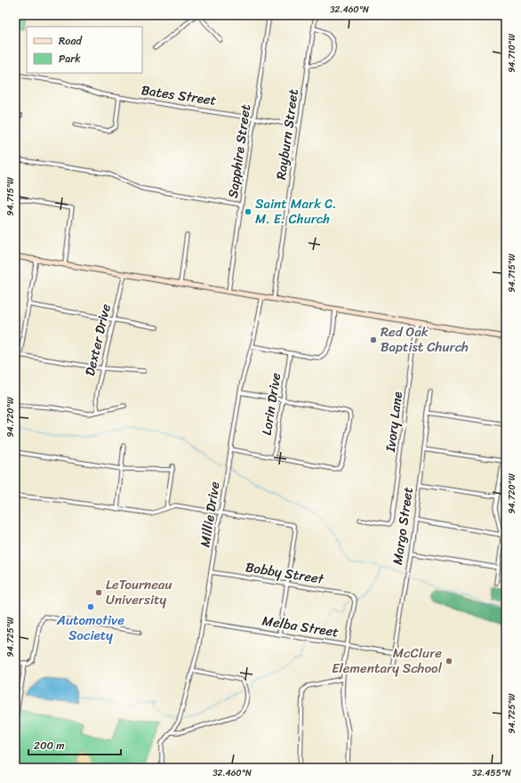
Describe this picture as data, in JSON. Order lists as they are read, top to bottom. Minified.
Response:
{"streets":{"street":["Bates Street","Rayburn Street","Sapphire Street","Dexter Drive","Lorin Drive","Ivory Lane","Millie Drive","Margo Street","Bobby Street","Melba Street"]},"crossings":[["Bates Street","Rayburn Street"],["Bates Street","Sapphire Street"],["Millie Drive","Bobby Street"],["Millie Drive","Melba Street"],["Margo Street","Melba Street"],["Bobby Street","Melba Street"]],"places":["Saint Mark C. M. E. Church","Red Oak Baptist Church","LeTourneau University","Automotive Society","McClure Elementary School"],"legend":["Road","Park"],"scale_bar":"200 m","coordinates":["32.460°N","94.710°W","94.715°W","94.720°W","94.725°W","32.455°N"]}
